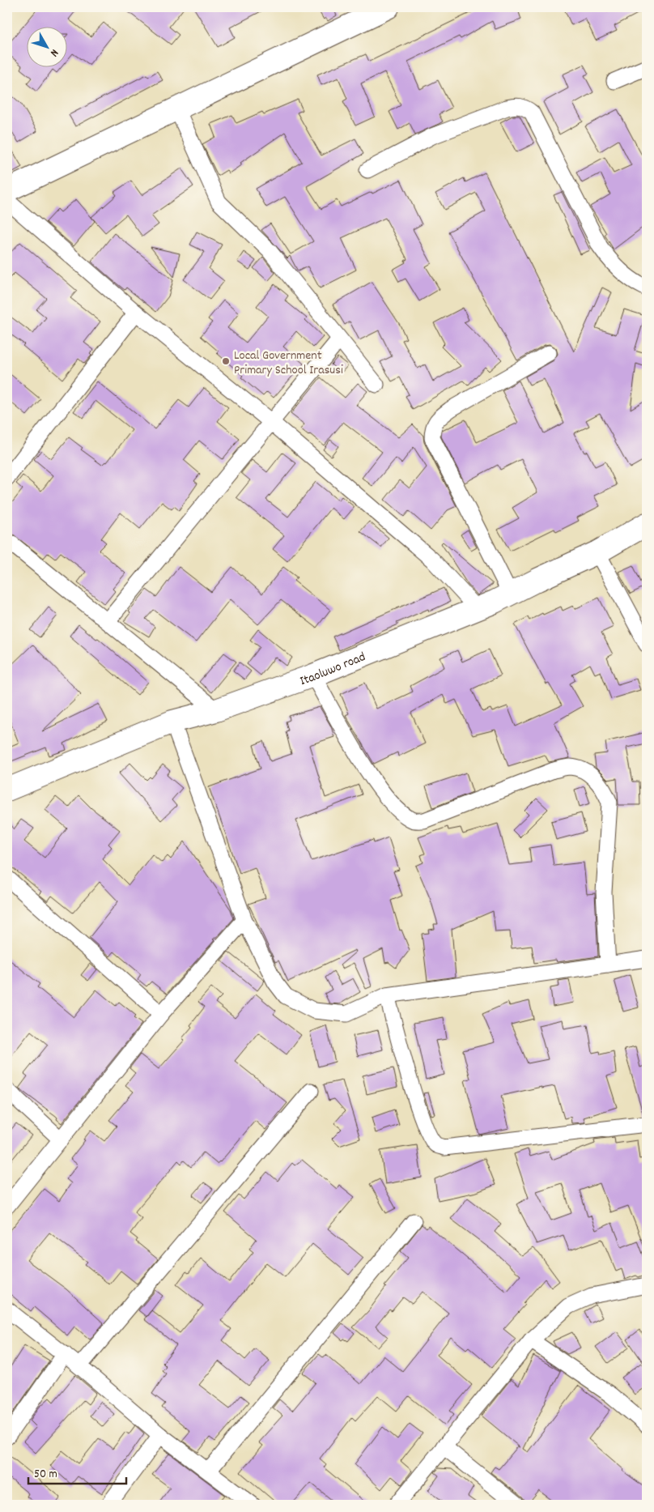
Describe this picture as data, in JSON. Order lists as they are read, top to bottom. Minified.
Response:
{"streets":{"street":["Itaoluwo road"]},"places":["Local Government Primary School Irasusi"],"scale_bar":"50 m","north":"bottom right"}
